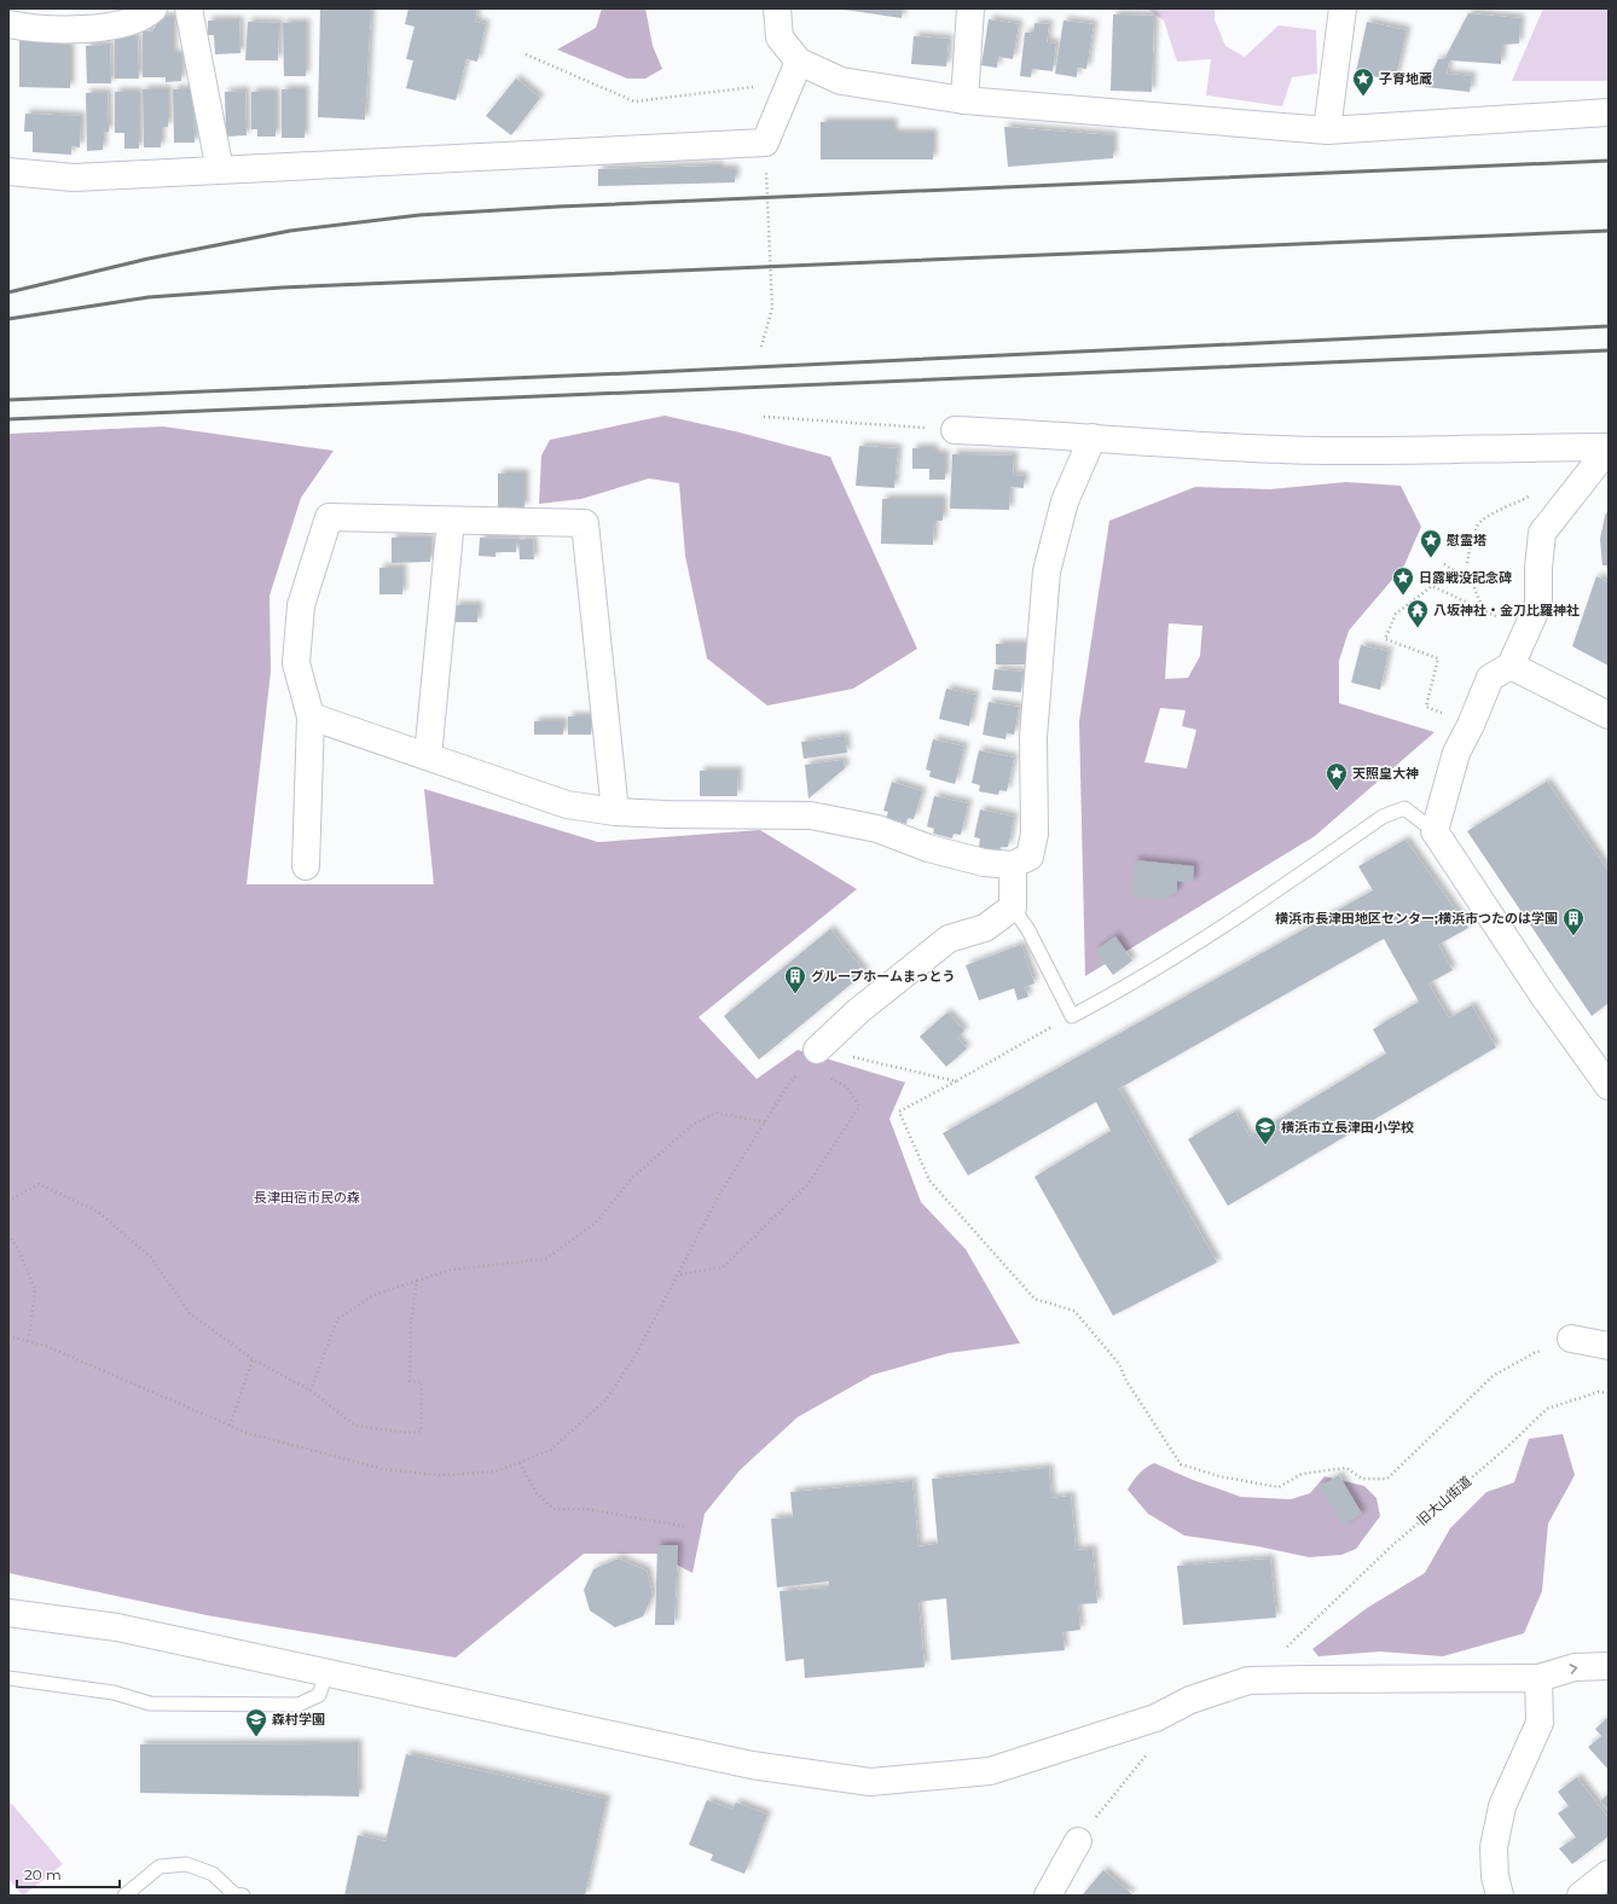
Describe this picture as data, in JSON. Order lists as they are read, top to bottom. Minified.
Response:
{"streets":{"path":["旧大山街道"]},"parks":["長津田宿市民の森"],"places":{"place":["子育地蔵","慰霊塔","日露戦没記念碑","天照皇大神"],"temple":["八坂神社・金刀比羅神社"],"building":["横浜市長津田地区センター;横浜市つたのは学園","グループホームまっとう"],"school or university":["横浜市立長津田小学校","森村学園"]},"scale_bar":"20 m"}
